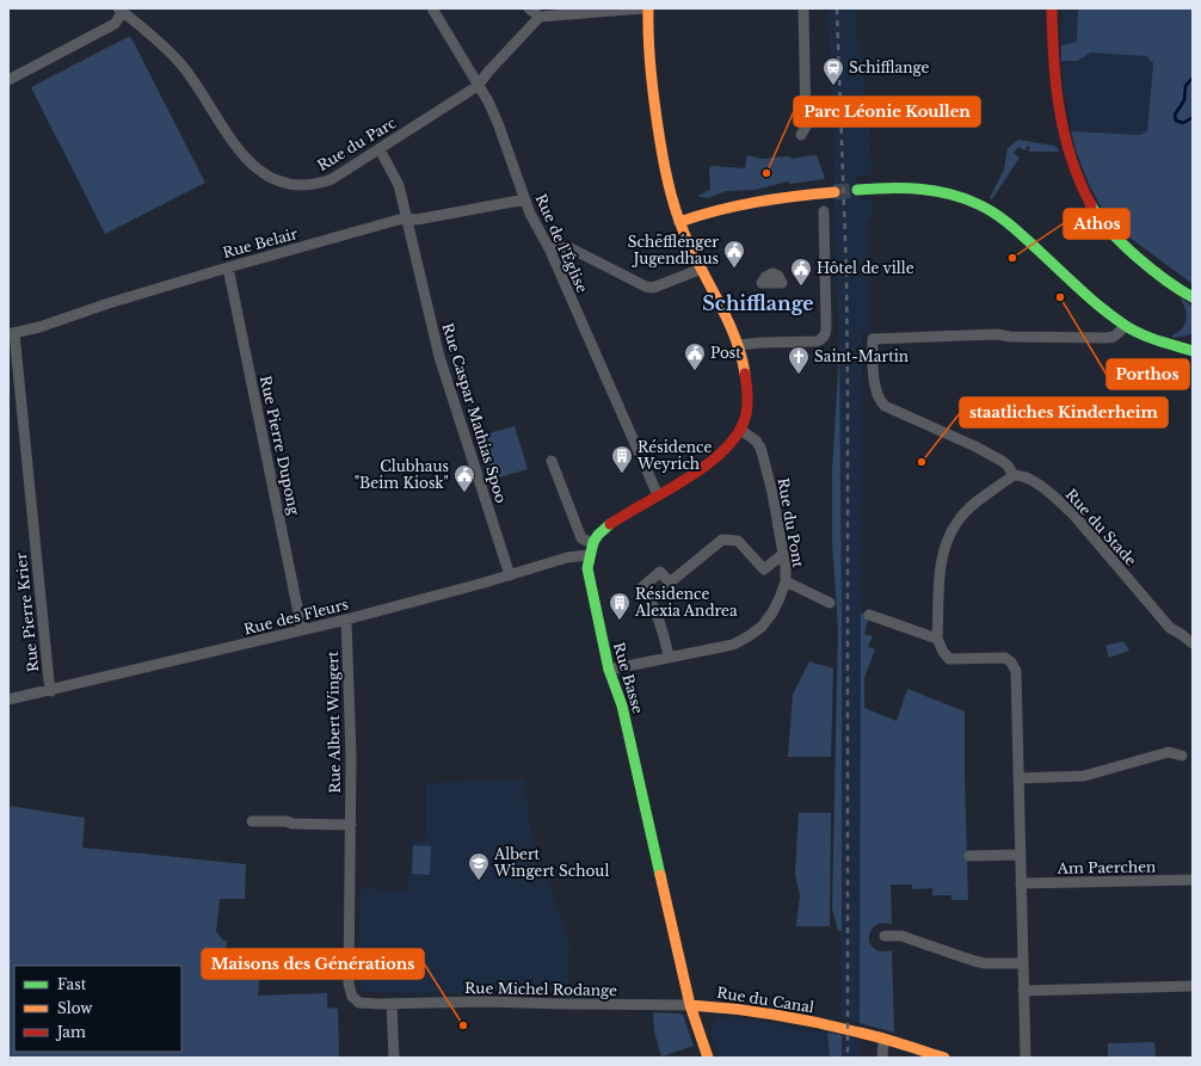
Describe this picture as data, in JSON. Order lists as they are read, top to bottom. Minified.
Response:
{"streets":{"street":["Rue du Parc","Rue Belair","Rue de l'Église","Rue Caspar Mathias Spoo","Rue Pierre Dupong","Rue du Pont","Rue du Stade","Rue Pierre Krier","Rue des Fleurs","Rue Basse","Rue Albert Wingert","Am Paerchen","Rue Michel Rodange","Rue du Canal"]},"crossings":[["Rue du Parc","Rue de l'Église"],["Rue du Parc","Rue Caspar Mathias Spoo"],["Rue Belair","Rue de l'Église"],["Rue Belair","Rue Caspar Mathias Spoo"],["Rue Belair","Rue Pierre Dupong"],["Rue Belair","Rue Pierre Krier"],["Rue de l'Église","Rue Basse"],["Rue Caspar Mathias Spoo","Rue des Fleurs"],["Rue Pierre Dupong","Rue des Fleurs"],["Rue du Pont","Rue Basse"],["Rue Pierre Krier","Rue des Fleurs"],["Rue des Fleurs","Rue Basse"],["Rue des Fleurs","Rue Albert Wingert"],["Rue Basse","Rue Michel Rodange"],["Rue Basse","Rue du Canal"],["Rue Albert Wingert","Rue Michel Rodange"],["Rue Michel Rodange","Rue du Canal"]],"districts":["Schifflange"],"places":{"station":["Schifflange"],"other":["Parc Léonie Koullen","Athos","Porthos","staatliches Kinderheim","Maisons des Générations"],"public building":["Schëfflénger Jugendhaus","Hôtel de ville","Post","Clubhaus \"Beim Kiosk\""],"church":["Saint-Martin"],"building":["Résidence Weyrich","Résidence Alexia Andrea"],"school or university":["Albert Wingert Schoul"]},"legend":["Fast","Slow","Jam"]}
